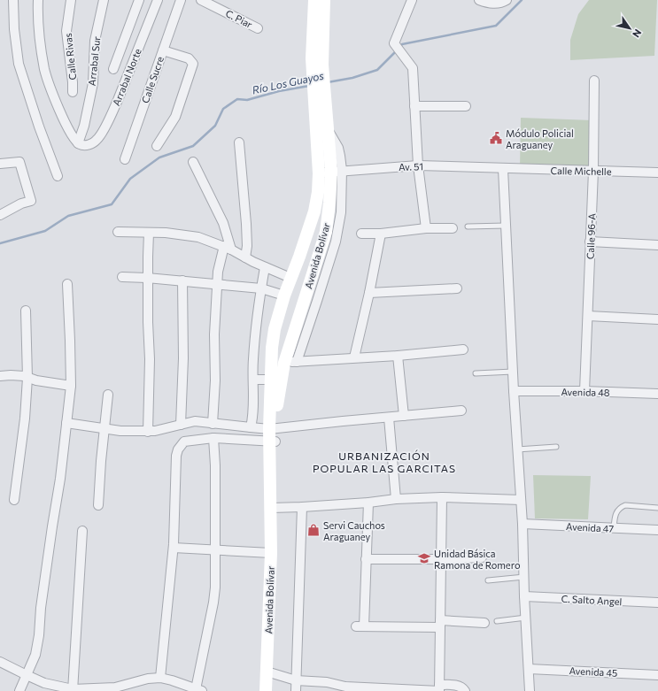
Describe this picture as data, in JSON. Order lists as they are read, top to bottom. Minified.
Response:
{"streets":{"main road":["Avenida Bolívar"],"street":["C. Piar","Calle Rivas","Arrabal Sur","Arrabal Norte","Calle Sucre","Av. 51","Calle Michelle","Calle 96-A","Avenida 48","Avenida 47","C. Salto Angel","Avenida 45"]},"crossings":[["Arrabal Sur","Arrabal Norte"],["Av. 51","Calle Michelle"],["Av. 51","Avenida Bolívar"],["Calle Michelle","Calle 96-A"],["Calle 96-A","Avenida 48"]],"districts":["URBANIZACIÓN POPULAR LAS GARCITAS"],"water":["Río Los Guayos"],"places":{"public building":["Módulo Policial Araguaney"],"shop":["Servi Cauchos Araguaney"],"school or university":["Unidad Básica Ramona de Romero"]},"north":"bottom right"}
